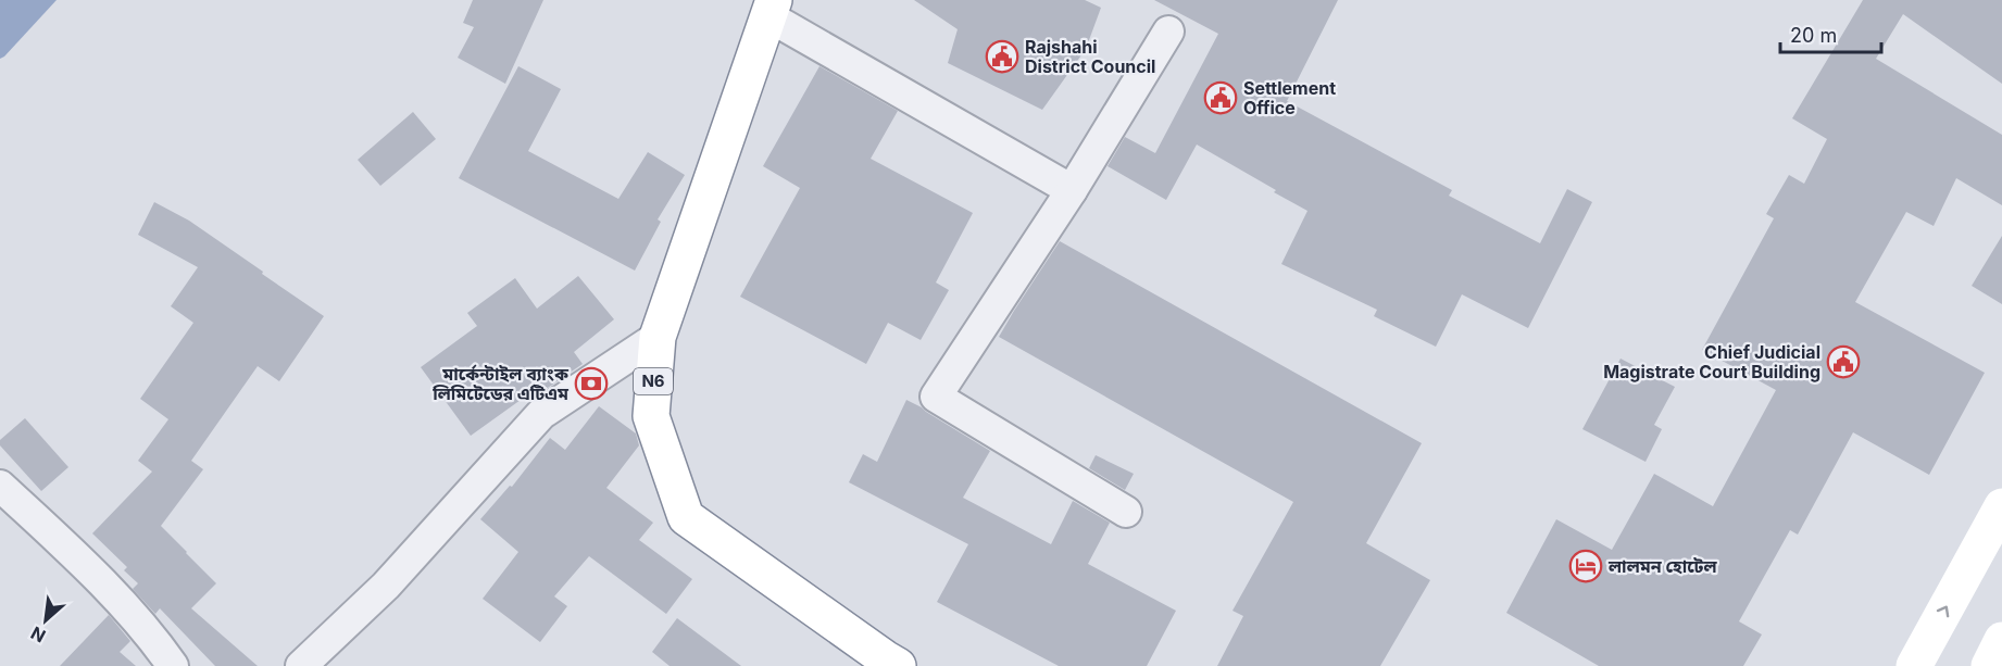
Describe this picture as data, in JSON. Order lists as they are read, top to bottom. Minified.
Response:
{"streets":{"main road":["N6"]},"places":{"public building":["Rajshahi District Council","Settlement Office","Chief Judicial Magistrate Court Building"],"bank":["মার্কেন্টাইল ব্যাংক লিমিটেডের এটিএম"],"hotel":["লালমন হোটেল"]},"scale_bar":"20 m","north":"bottom left"}
